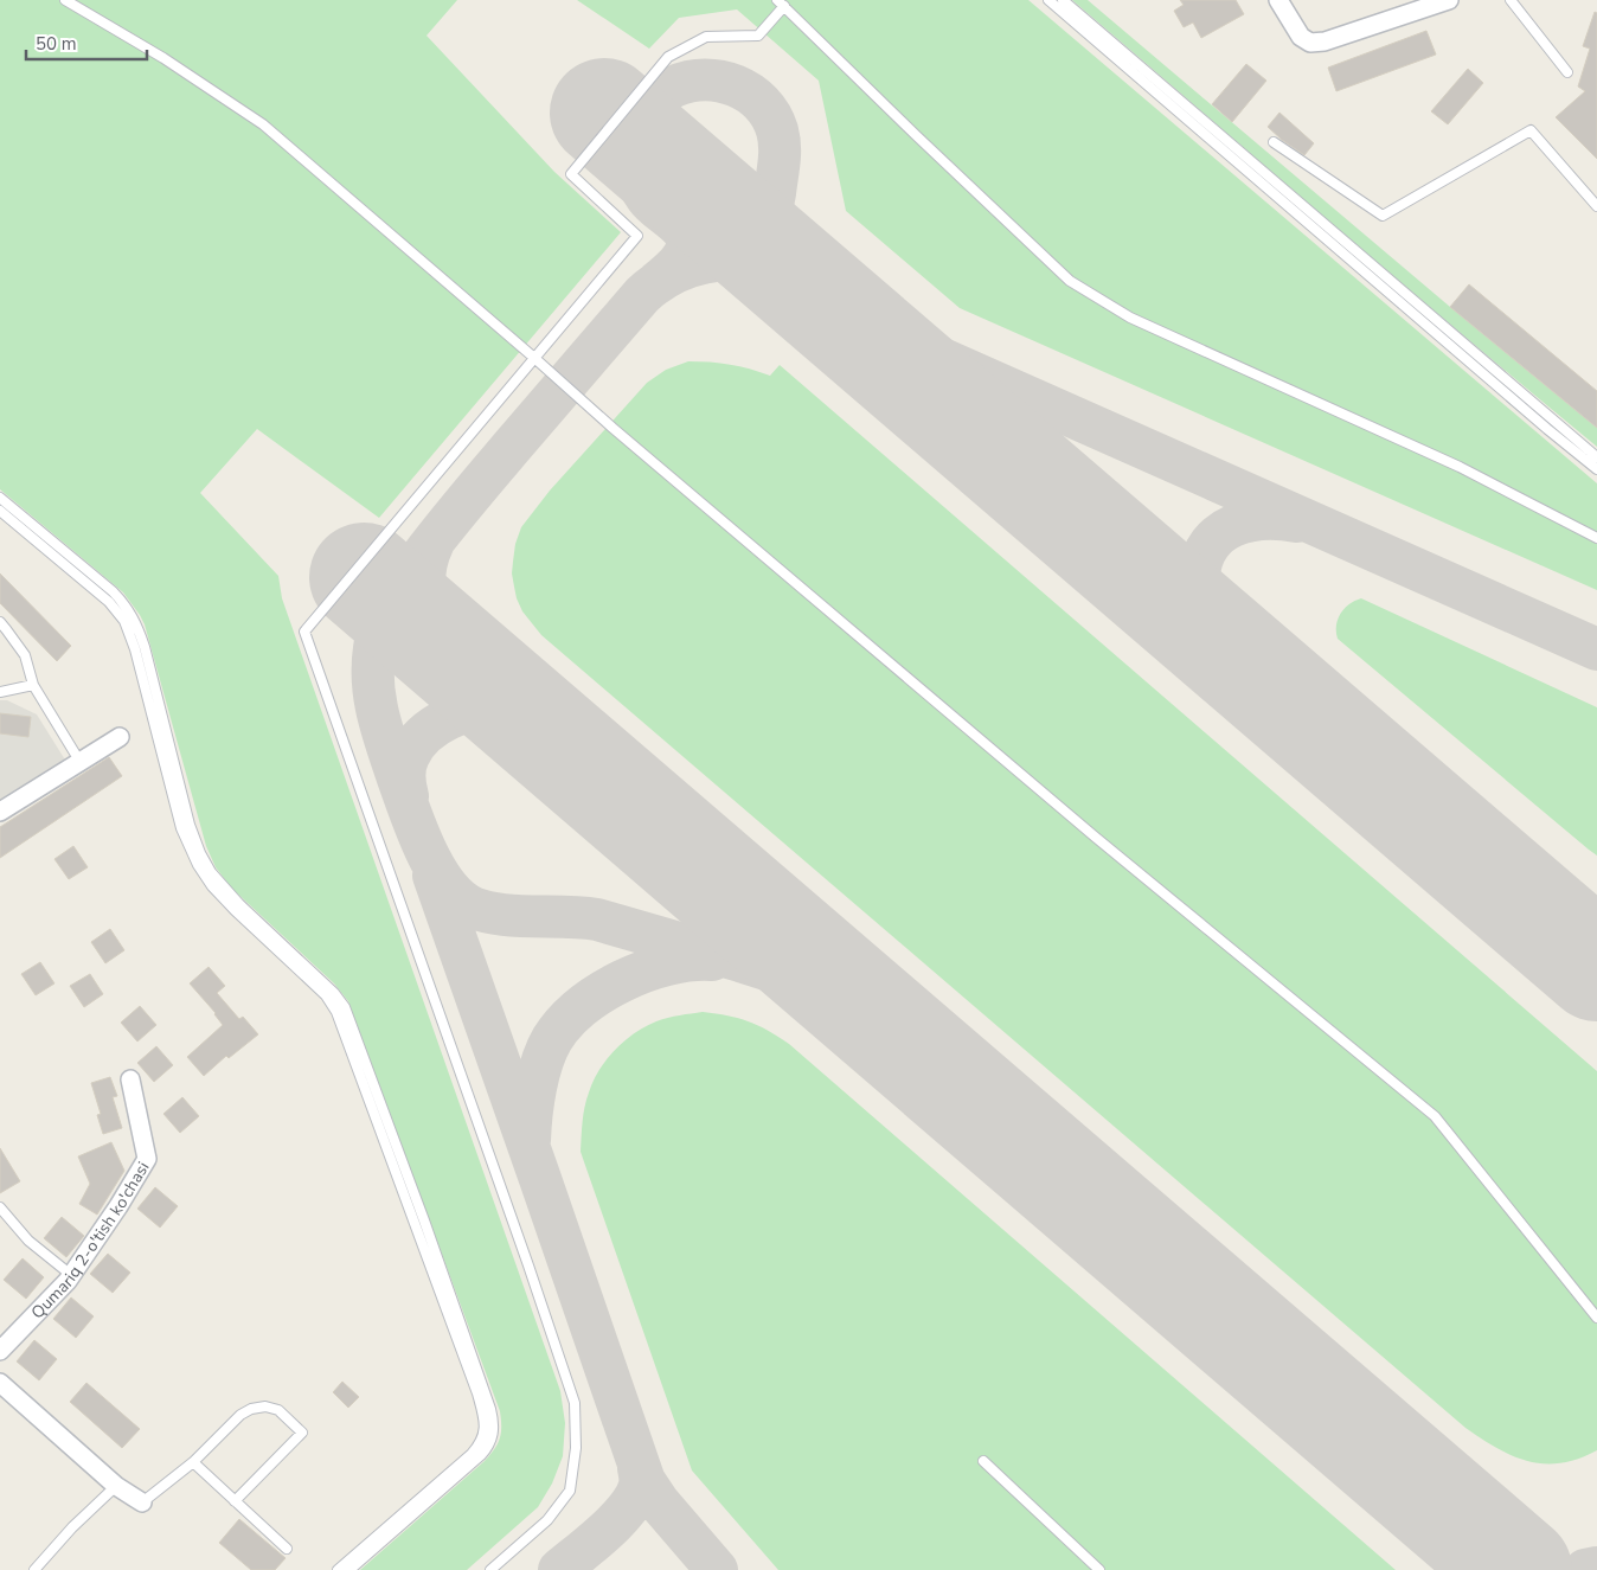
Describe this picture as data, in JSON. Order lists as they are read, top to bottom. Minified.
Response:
{"streets":{"street":["Qumariq 2-o'tish ko'chasi"]},"scale_bar":"50 m"}
